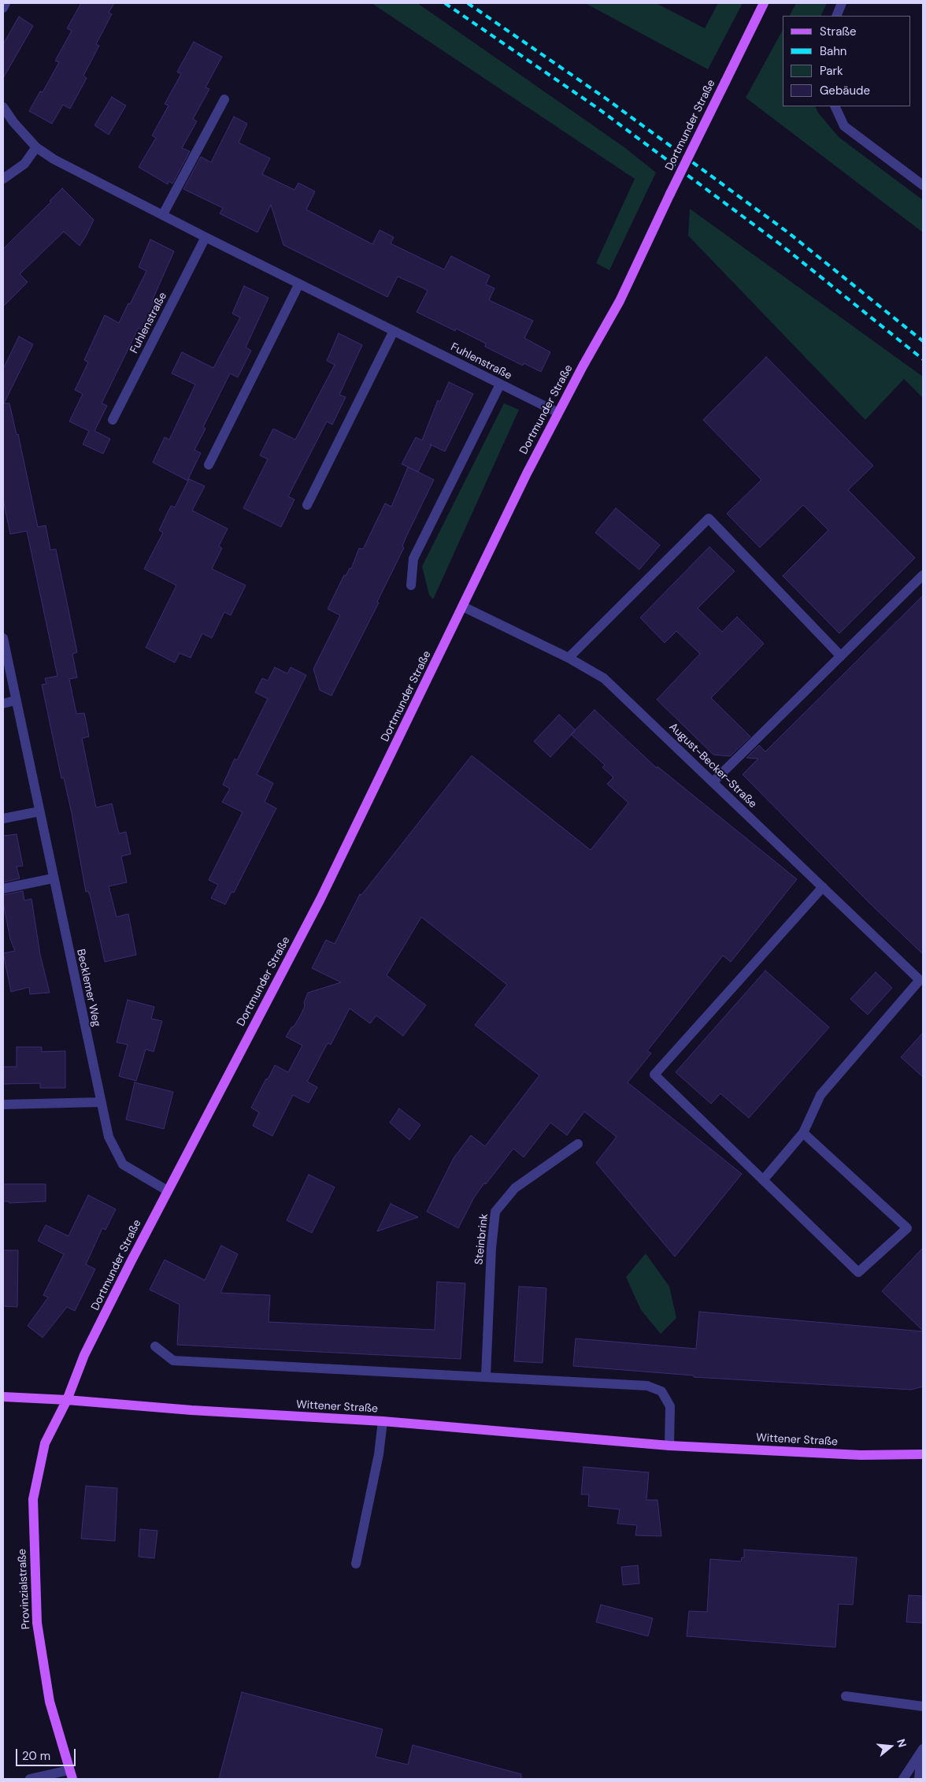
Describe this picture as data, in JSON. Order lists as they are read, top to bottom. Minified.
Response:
{"streets":{"main road":["Dortmunder Straße","Wittener Straße","Provinzialstraße"],"street":["Fuhlenstraße","August-Becker-Straße","Becklemer Weg","Steinbrink"]},"crossings":[["Dortmunder Straße","Fuhlenstraße"],["Dortmunder Straße","August-Becker-Straße"],["Dortmunder Straße","Becklemer Weg"],["Dortmunder Straße","Wittener Straße"],["Dortmunder Straße","Provinzialstraße"],["Wittener Straße","Provinzialstraße"]],"legend":["Straße","Bahn","Park","Gebäude"],"scale_bar":"20 m","north":"right"}
